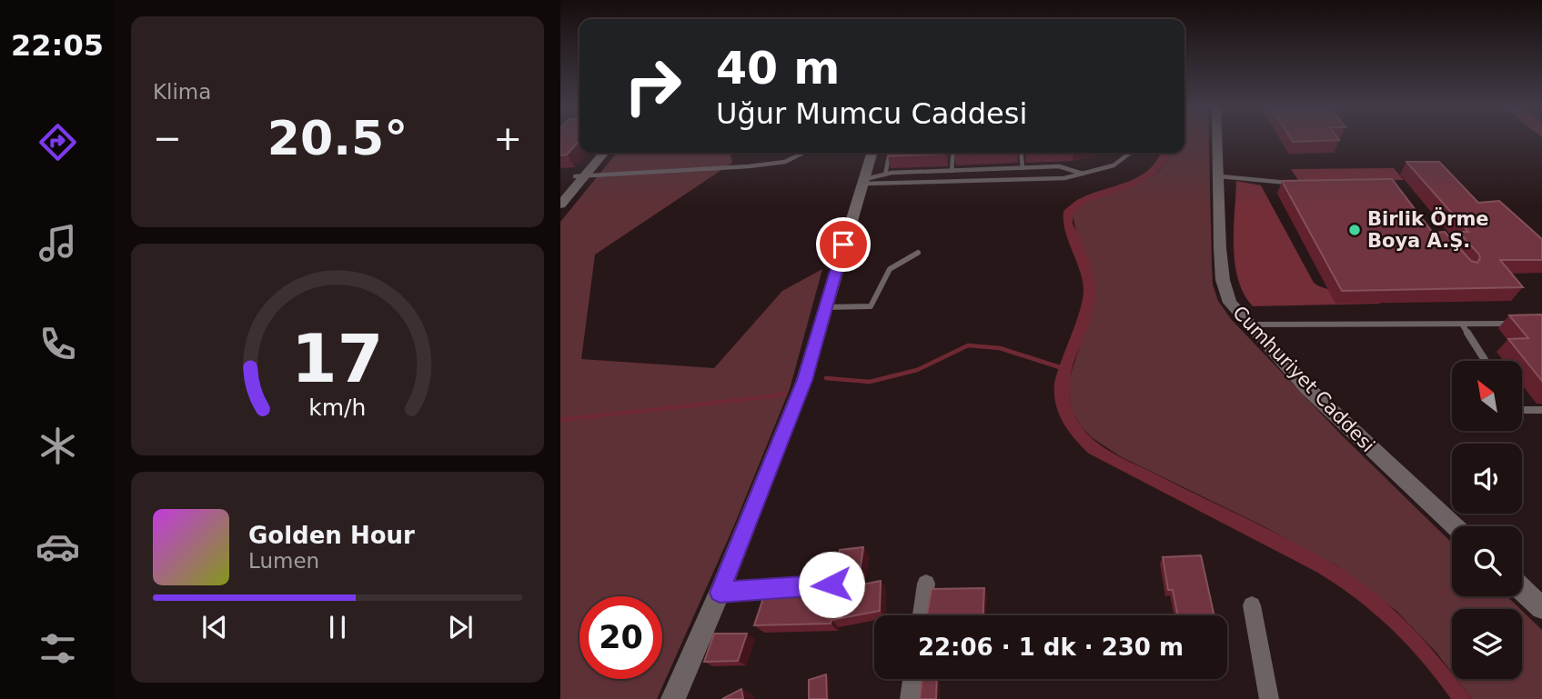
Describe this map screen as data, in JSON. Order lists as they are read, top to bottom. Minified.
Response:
{"streets":{"street":["Cumhuriyet Caddesi"]},"places":["Birlik Örme Boya A.Ş."],"north":"top left","page":{"tabs":"22:05","tile":"Klima","turn":["40 m","Uğur Mumcu Caddesi"],"heat":["−","20.5°","+"],"song":["Golden Hour","Lumen"],"limit":"20","trip":"22:06 · 1 dk · 230 m","gauge":["17","km/h"]}}
